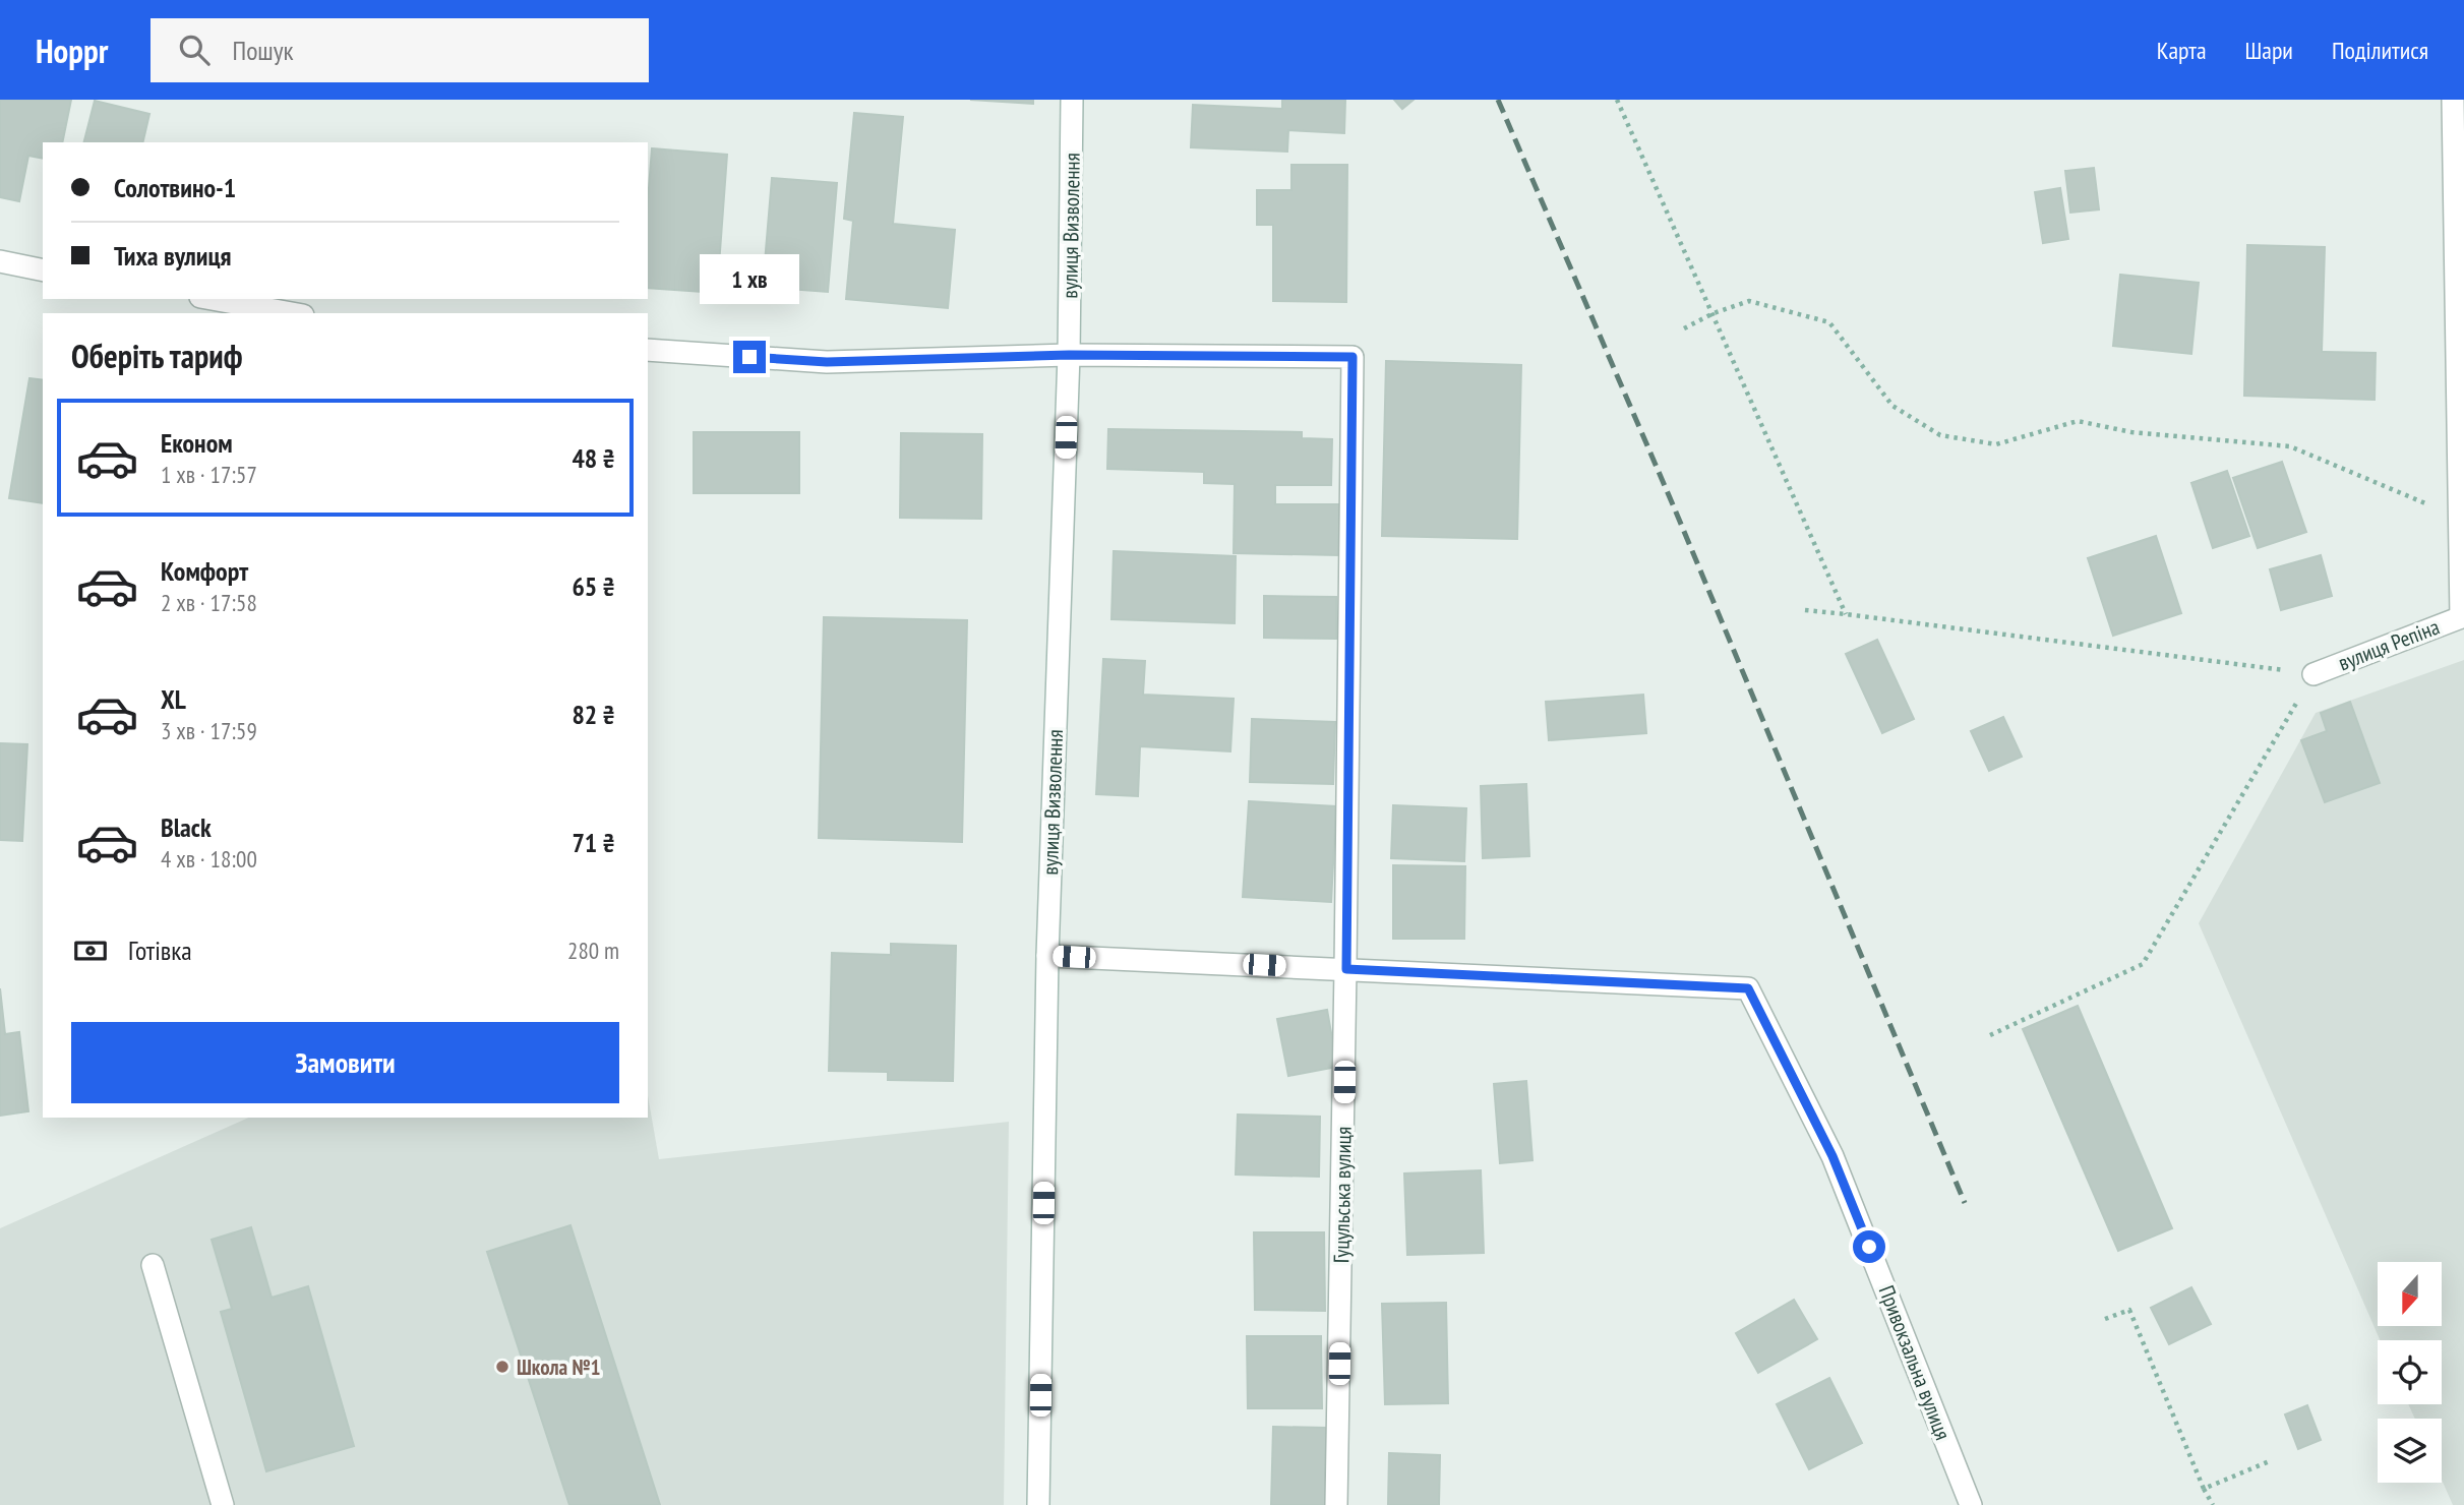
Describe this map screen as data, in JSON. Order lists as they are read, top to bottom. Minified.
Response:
{"streets":{"street":["вулиця Визволення","вулиця Репіна","Гуцульська вулиця","Привокзальна вулиця"]},"crossings":[["вулиця Визволення","Гуцульська вулиця"],["Гуцульська вулиця","Привокзальна вулиця"]],"places":["Школа №1"],"north":"bottom","page":{"header":"Hoppr","search":"Пошук","nav":["Карта","Шари","Поділитися"],"banner":["Солотвино-1","Тиха вулиця"],"bubble":"1 хв","heading":"Оберіть тариф","list":[{"name":"Економ","note":"1 хв · 17:57","value":"48 ₴"},{"name":"Комфорт","note":"2 хв · 17:58","value":"65 ₴"},{"name":"XL","note":"3 хв · 17:59","value":"82 ₴"},{"name":"Black","note":"4 хв · 18:00","value":"71 ₴"}],"pay":["Готівка","280 m"],"buttons":"Замовити"}}
